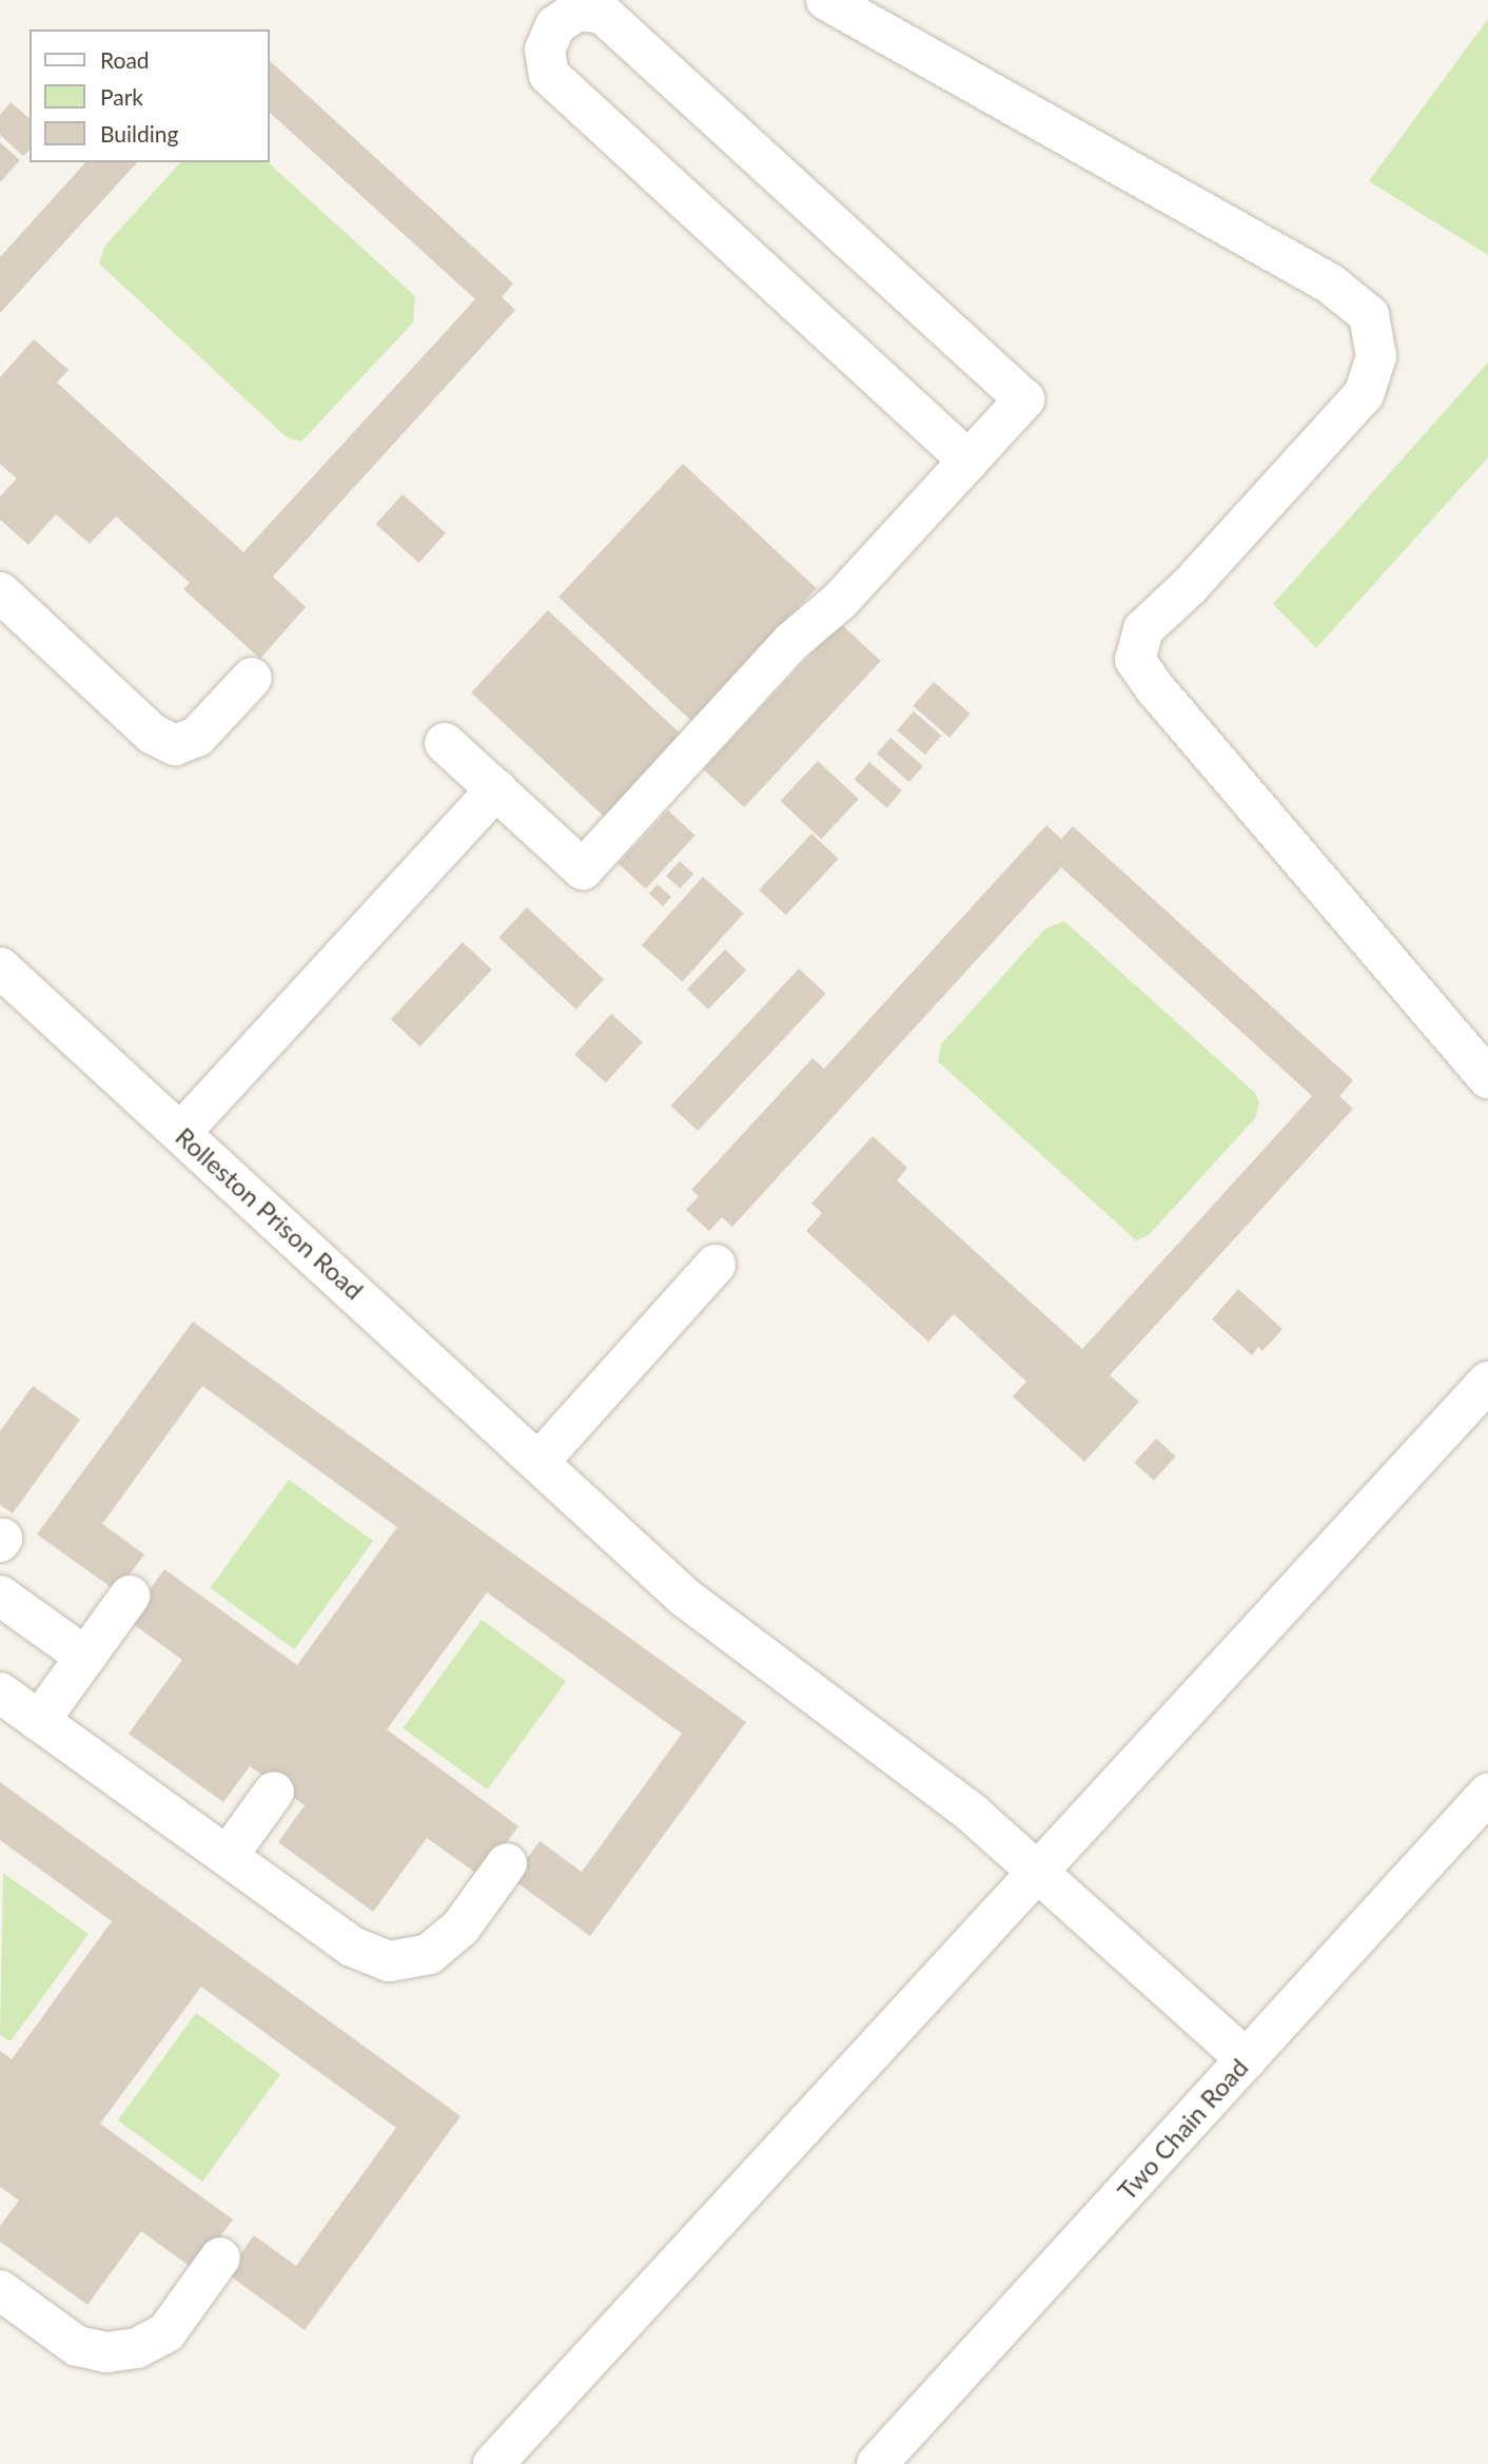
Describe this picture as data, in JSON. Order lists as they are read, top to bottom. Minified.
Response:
{"streets":{"street":["Rolleston Prison Road","Two Chain Road"]},"crossings":[["Rolleston Prison Road","Two Chain Road"]],"legend":["Road","Park","Building"]}
